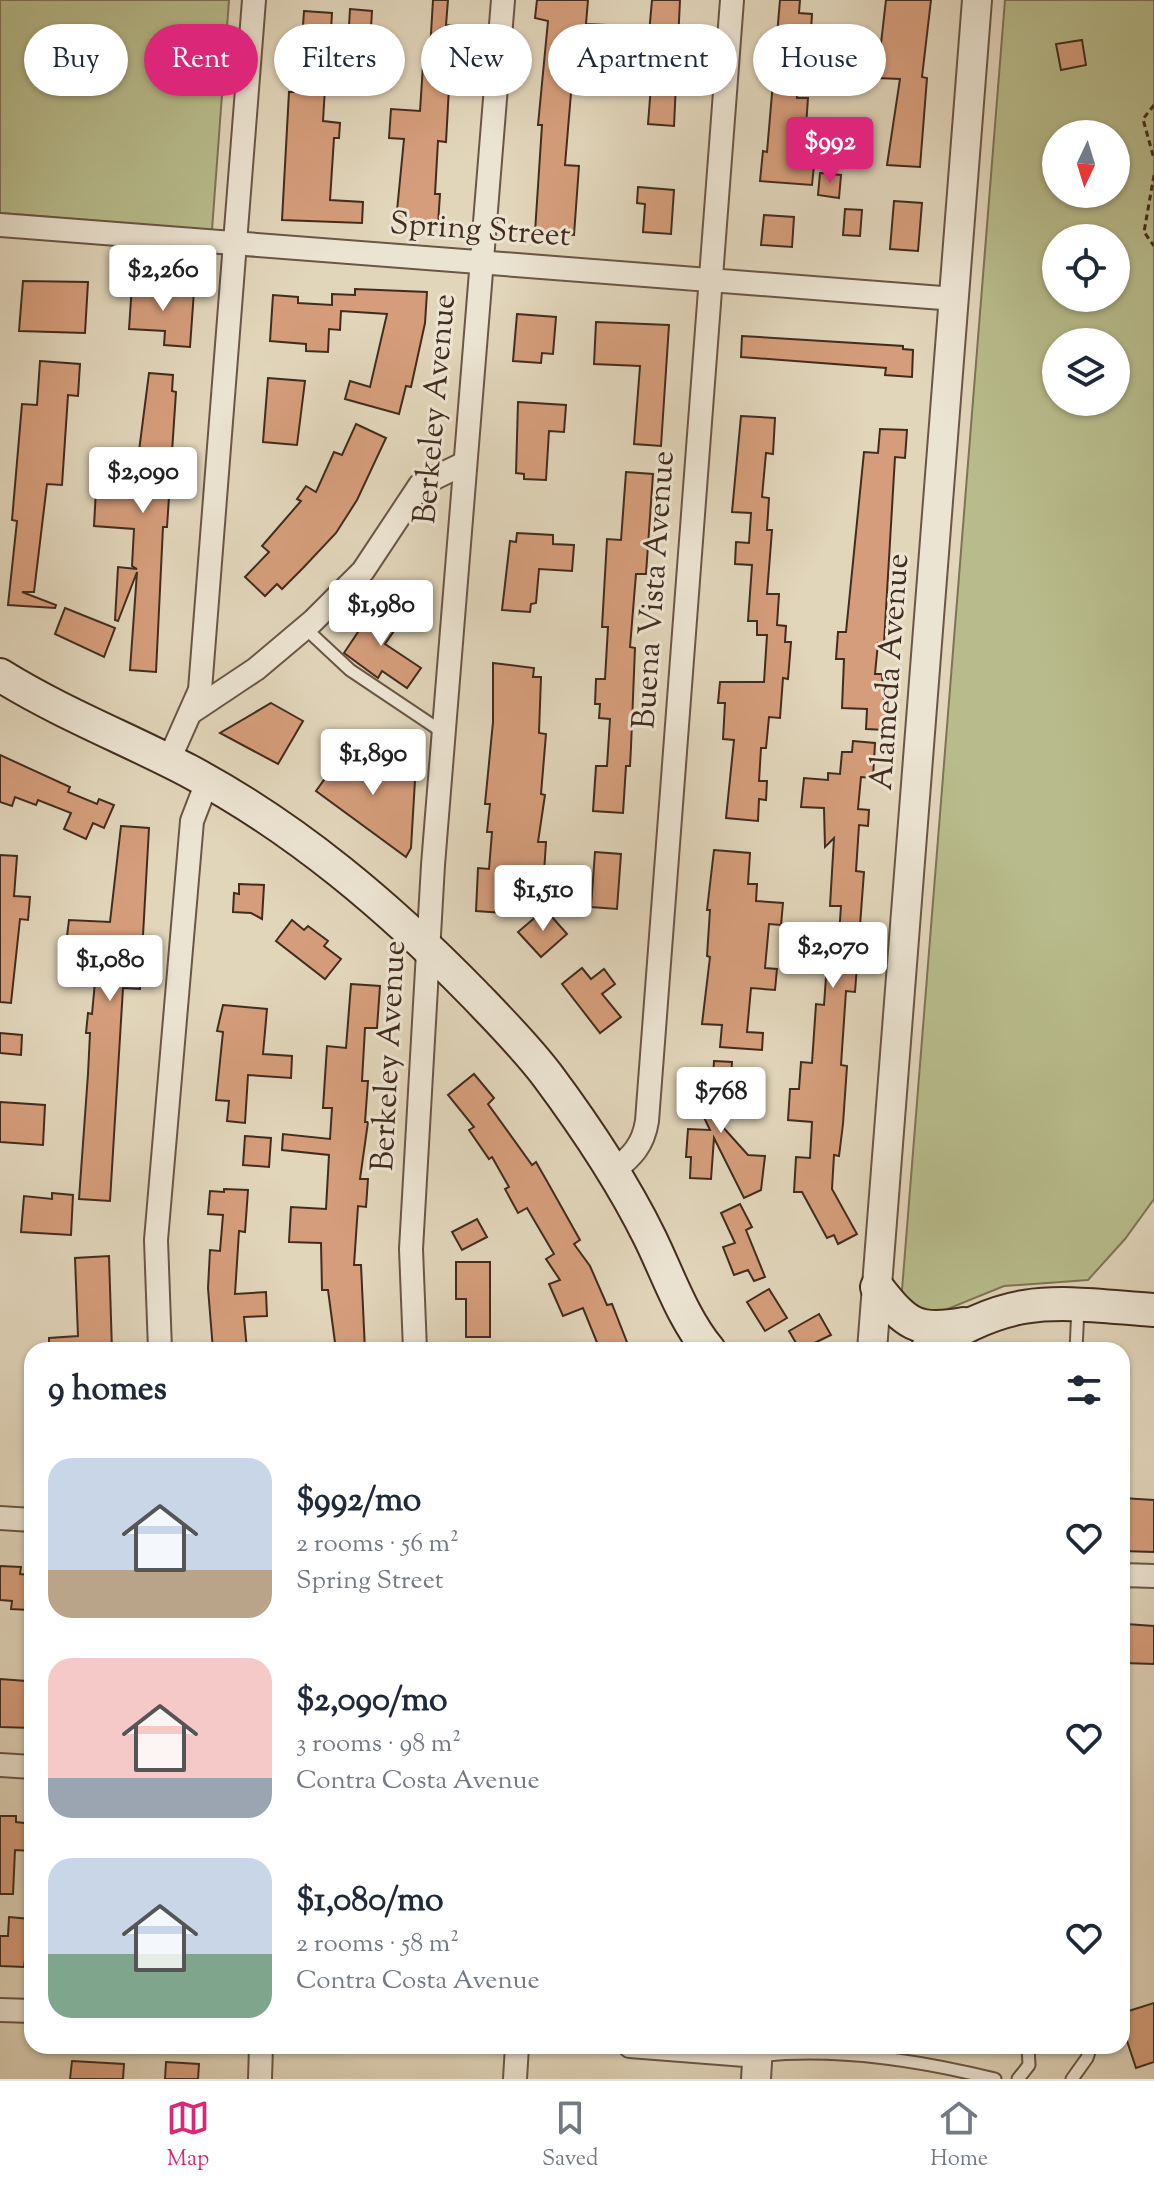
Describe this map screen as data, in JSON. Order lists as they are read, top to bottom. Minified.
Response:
{"streets":{"street":["Spring Street","Berkeley Avenue","Buena Vista Avenue","Alameda Avenue"]},"crossings":[["Spring Street","Berkeley Avenue"],["Spring Street","Buena Vista Avenue"],["Spring Street","Alameda Avenue"]],"north":"bottom","page":{"chip":["Buy","Rent","Filters","New","Apartment","House"],"price":["$992","$2,260","$2,090","$1,980","$1,890","$1,510","$2,070","$1,080","$768"],"heading":"9 homes","list":[{"name":"$992/mo","note":"2 rooms · 56 m² · Spring Street"},{"name":"$2,090/mo","note":"3 rooms · 98 m² · Contra Costa Avenue"},{"name":"$1,080/mo","note":"2 rooms · 58 m² · Contra Costa Avenue"}],"tabs":["Map","Saved","Home"]}}
